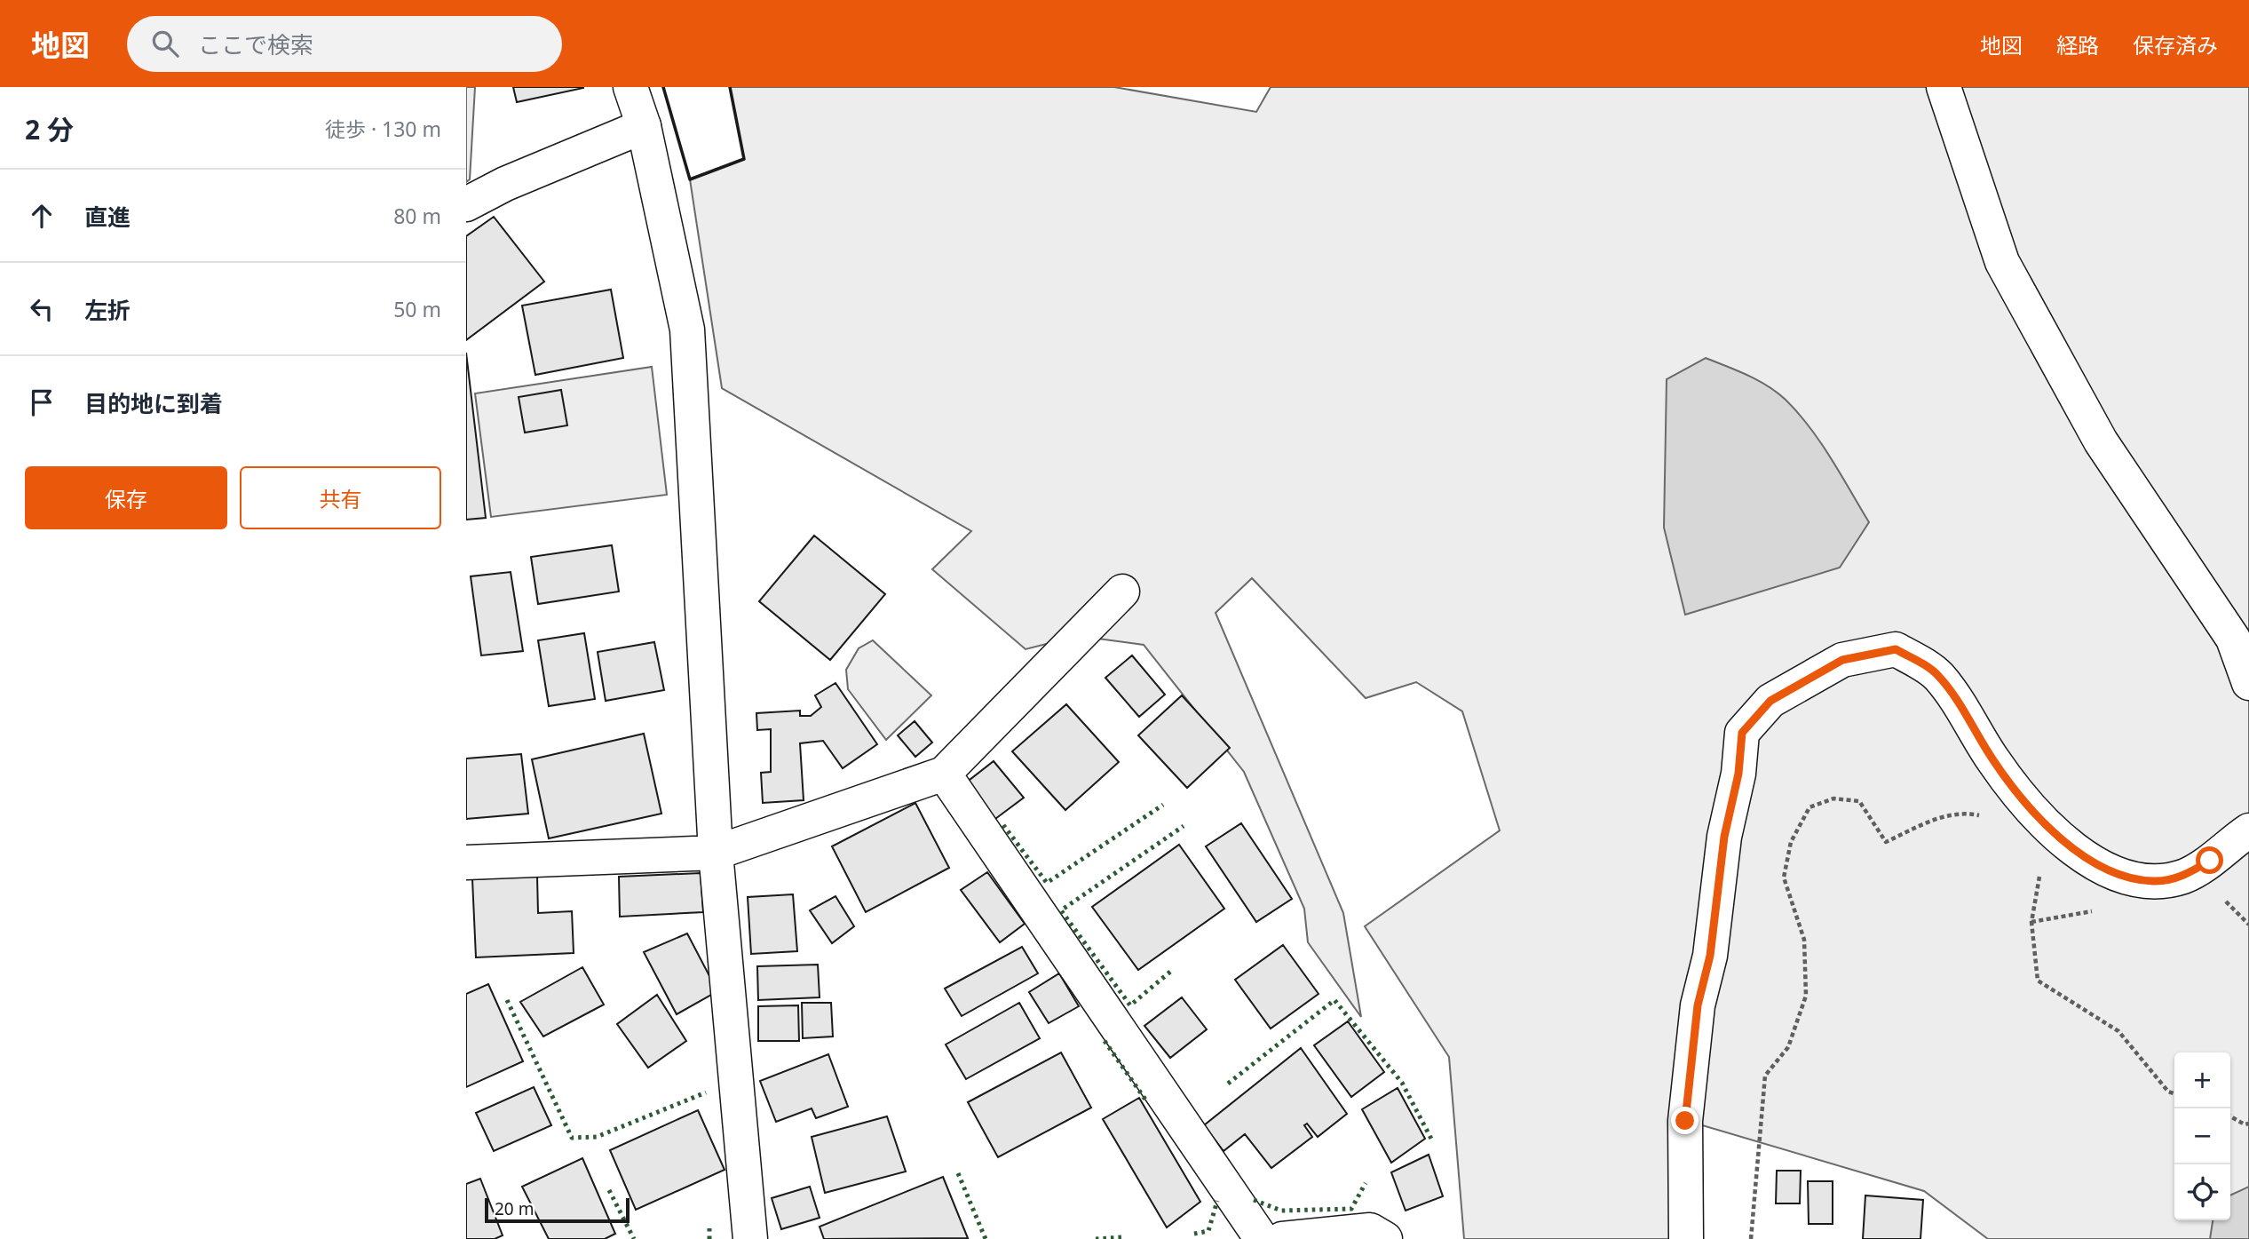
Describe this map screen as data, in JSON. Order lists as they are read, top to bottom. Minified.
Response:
{"scale_bar":"20 m","page":{"header":"地図","search":"ここで検索","nav":["地図","経路","保存済み"],"heading":["2 分","徒歩 · 130 m"],"list":[["直進","80 m"],["左折","50 m"],"目的地に到着"],"buttons":["保存","共有"],"map_buttons":["+","−"],"scale":"20 m"}}
